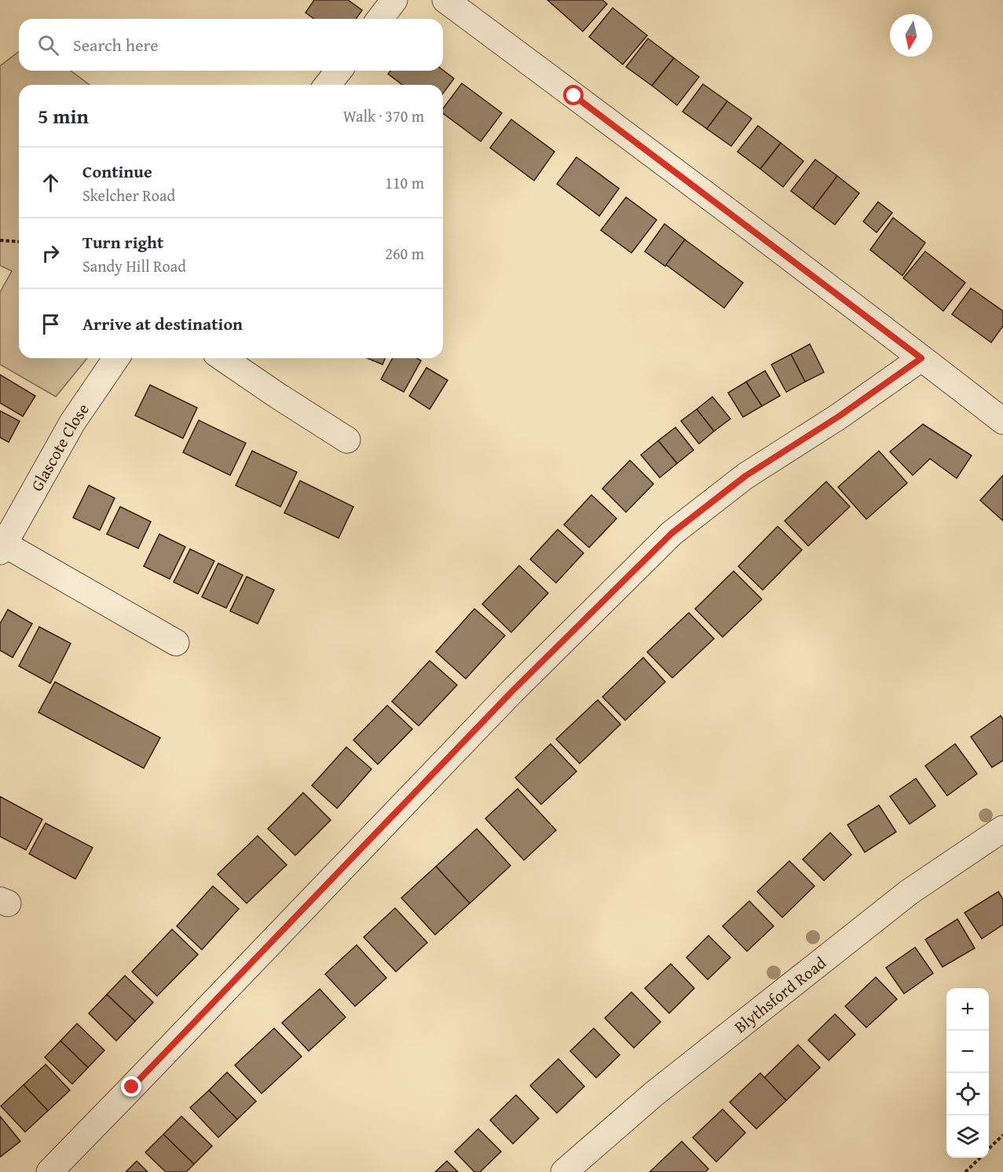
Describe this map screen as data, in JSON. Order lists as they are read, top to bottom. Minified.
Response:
{"streets":{"street":["Glascote Close","Blythsford Road"]},"north":"bottom","page":{"search":"Search here","heading":["5 min","Walk · 370 m"],"list":[["Continue","Skelcher Road","110 m"],["Turn right","Sandy Hill Road","260 m"],"Arrive at destination"],"map_buttons":["+","−"]}}
